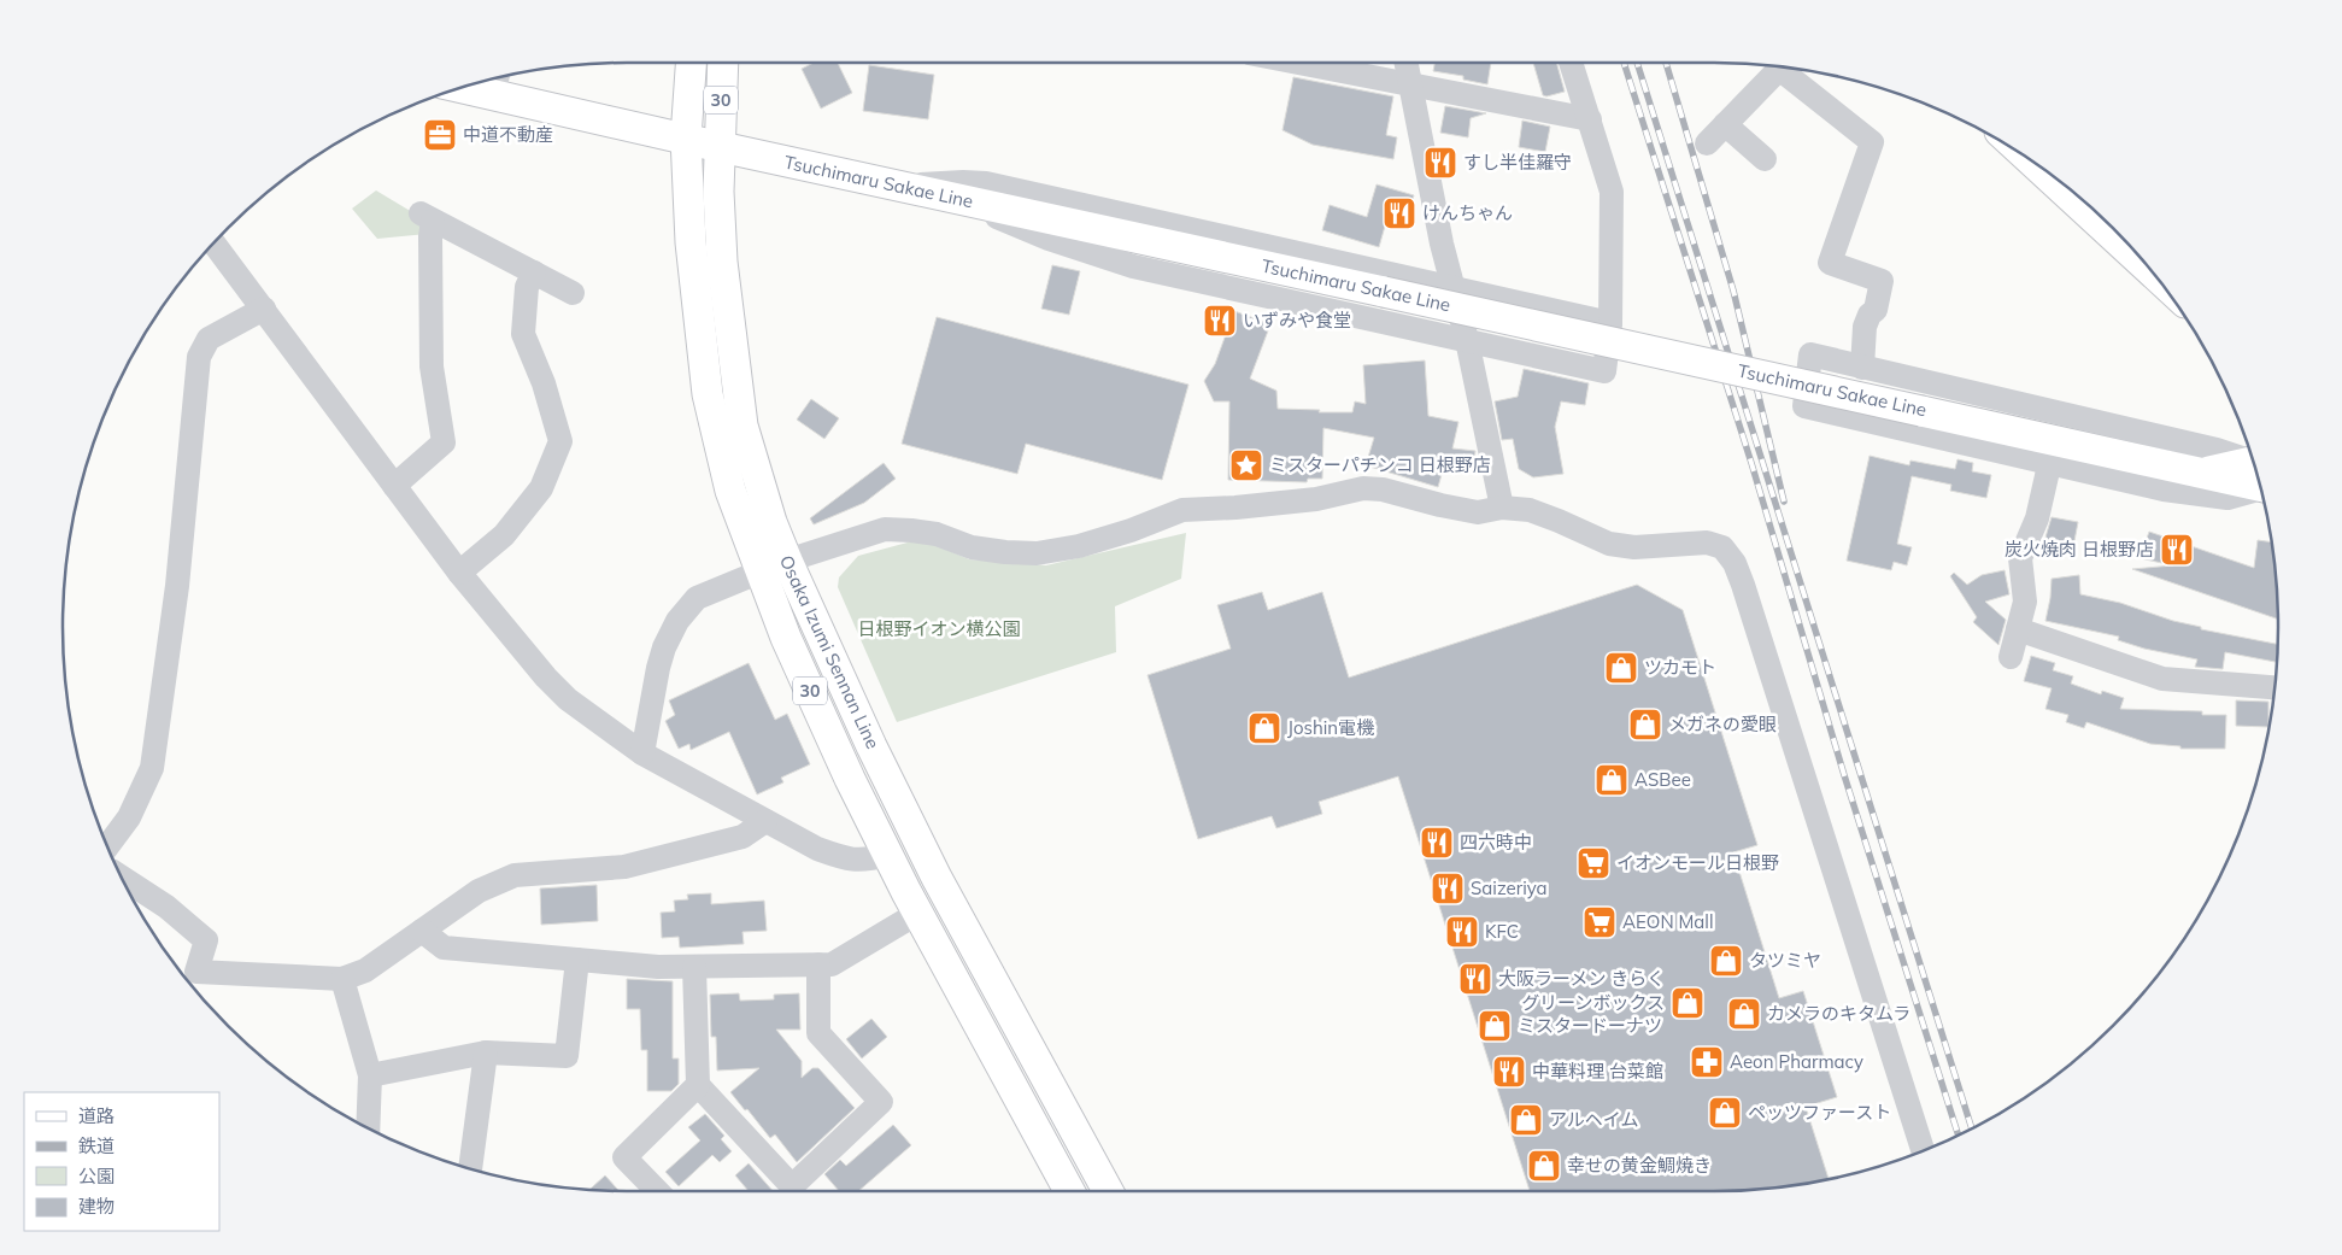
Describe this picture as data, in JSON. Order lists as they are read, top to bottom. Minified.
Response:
{"streets":{"main road":["30","Tsuchimaru Sakae Line","Osaka Izumi Sennan Line"]},"crossings":[["Tsuchimaru Sakae Line","Osaka Izumi Sennan Line"]],"parks":["日根野イオン横公園"],"places":{"office":["中道不動産"],"restaurant":["すし半佳羅守","けんちゃん","いずみや食堂","炭火焼肉 日根野店","四六時中","Saizeriya","KFC","大阪ラーメン きらく","中華料理 台菜館"],"place":["ミスターパチンコ 日根野店"],"shop":["ツカモト","メガネの愛眼","Joshin電機","ASBee","タツミヤ","グリーンボックス","カメラのキタムラ","ミスタードーナツ","ペッツファースト","アルヘイム","幸せの黄金鯛焼き"],"supermarket":["イオンモール日根野","AEON Mall"],"pharmacy":["Aeon Pharmacy"]},"legend":["道路","鉄道","公園","建物"]}
